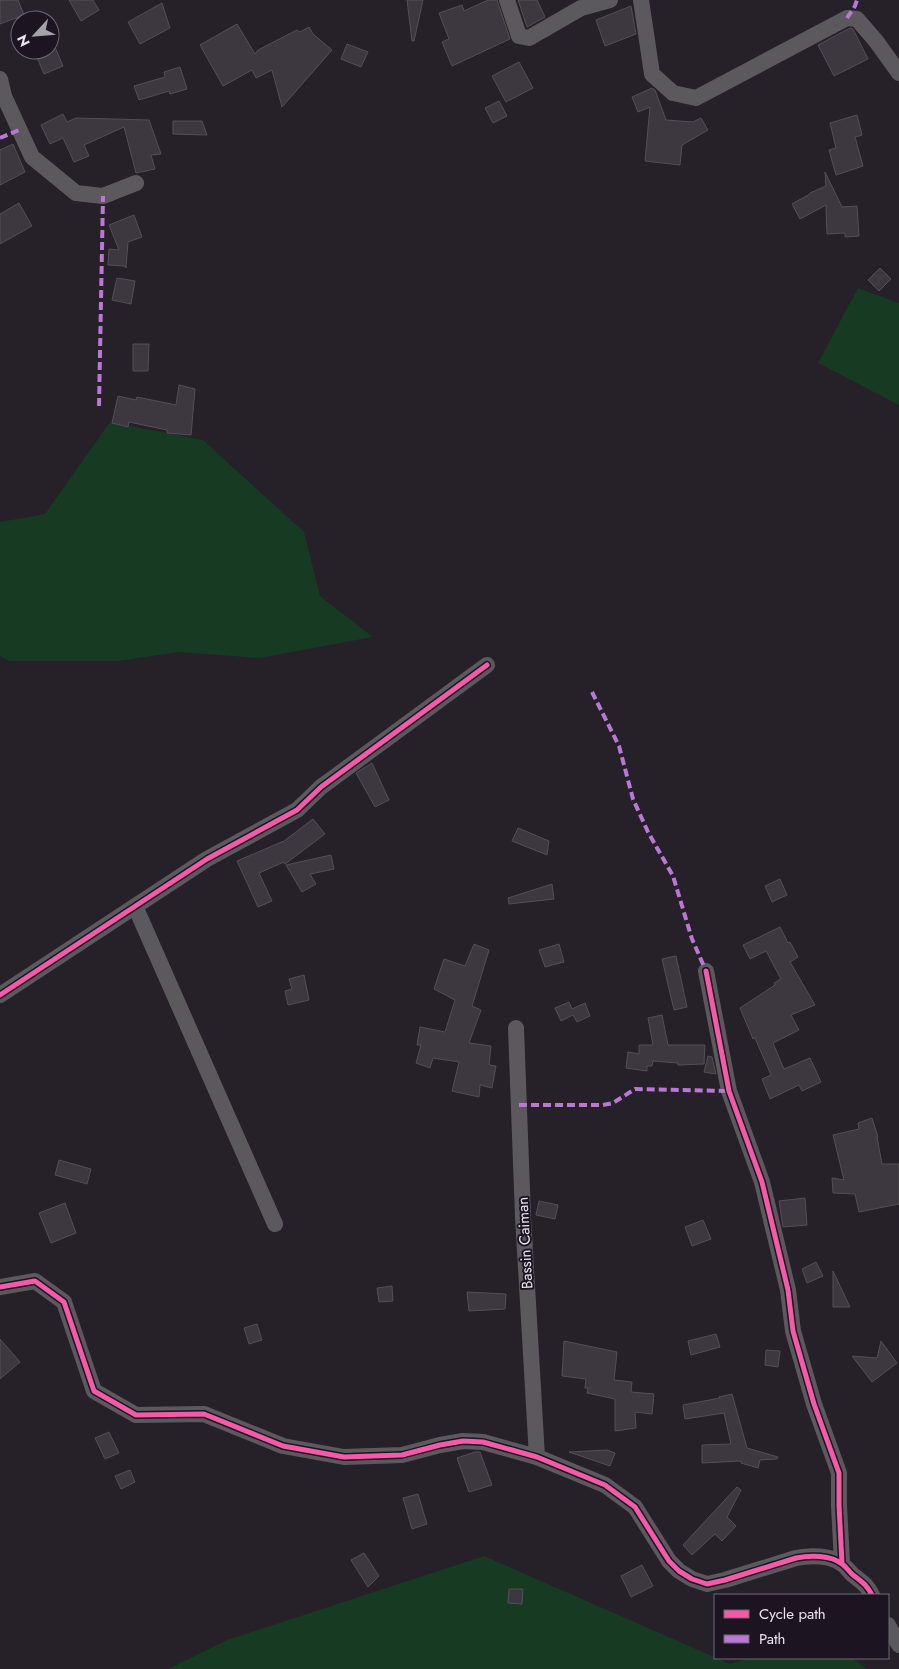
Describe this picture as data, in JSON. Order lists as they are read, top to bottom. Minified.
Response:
{"streets":{"street":["Bassin Caiman"]},"legend":["Cycle path","Path"],"north":"bottom left"}
